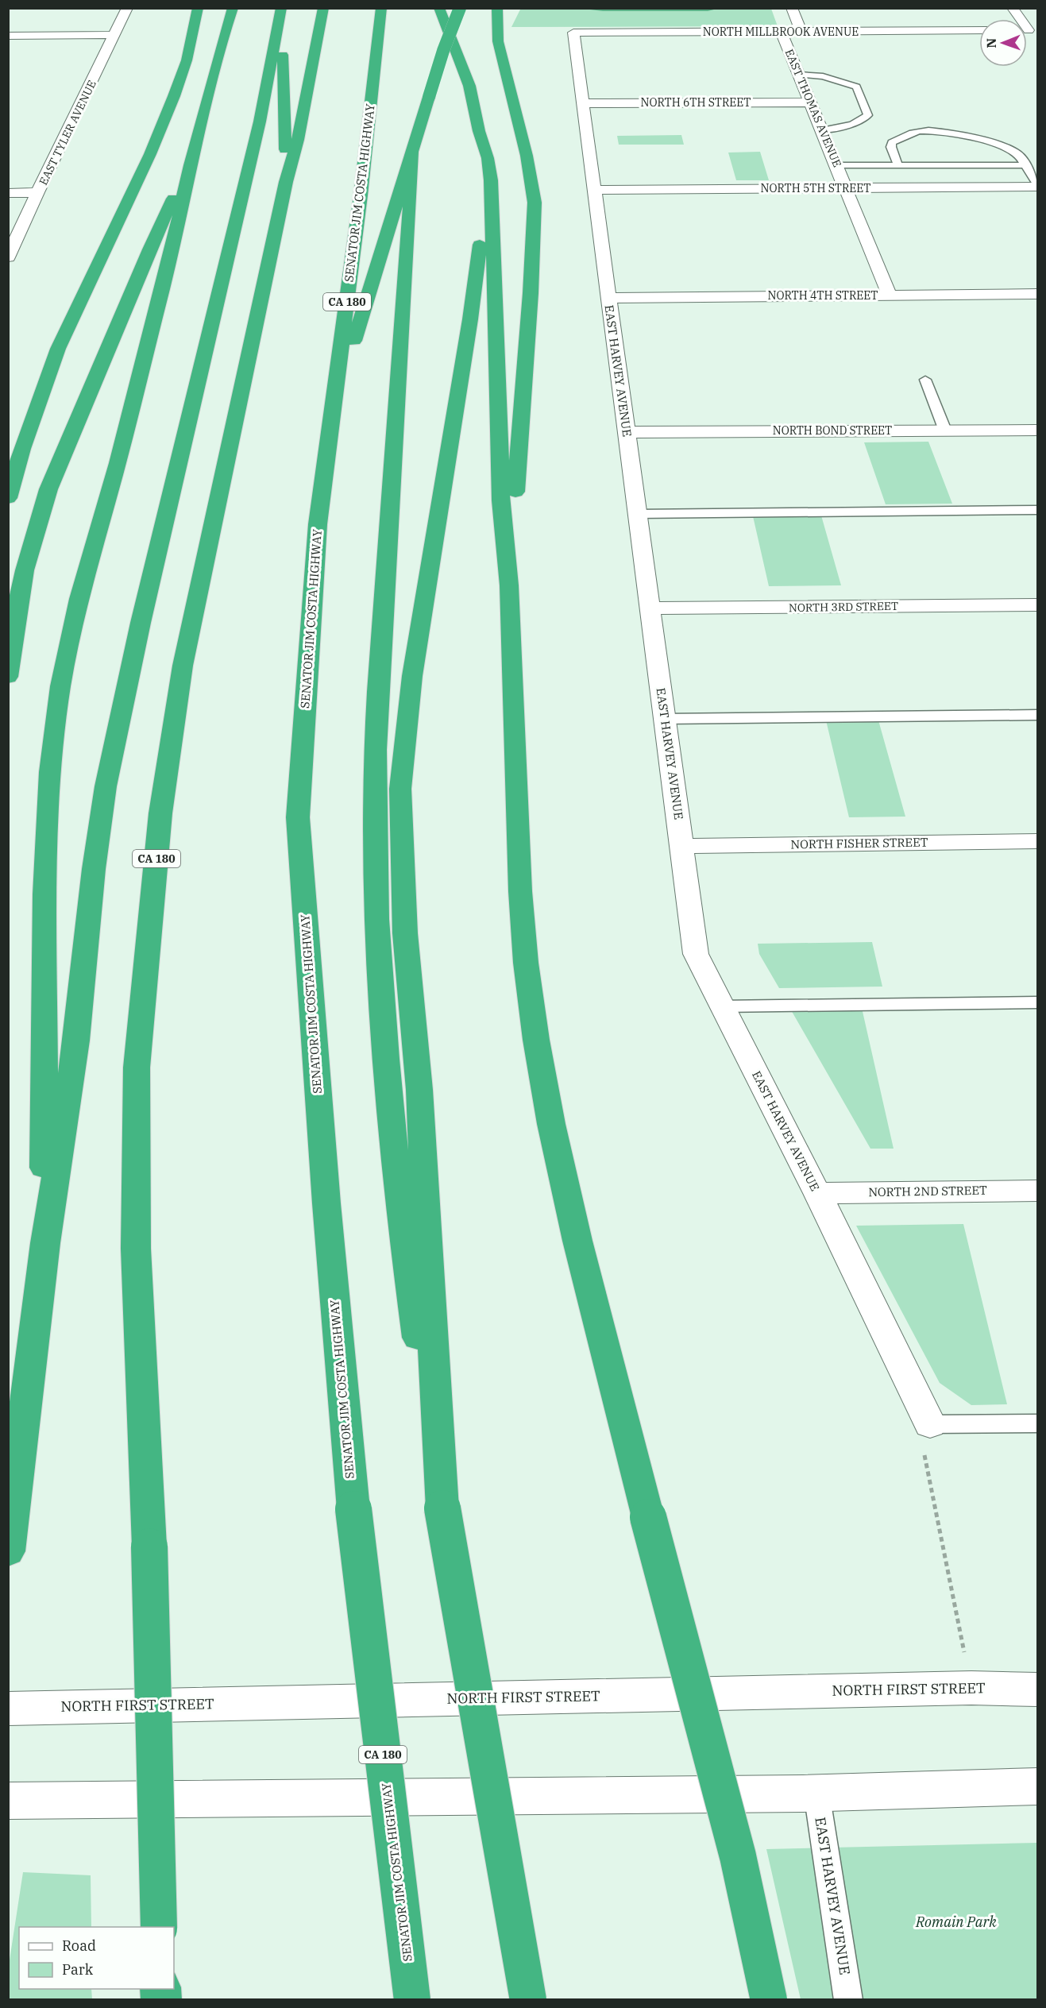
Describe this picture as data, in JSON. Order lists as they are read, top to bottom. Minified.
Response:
{"streets":{"highway":["SENATOR JIM COSTA HIGHWAY","CA 180"],"street":["NORTH MILLBROOK AVENUE","NORTH 6TH STREET","EAST THOMAS AVENUE","EAST TYLER AVENUE","NORTH 5TH STREET","NORTH 4TH STREET","EAST HARVEY AVENUE","NORTH BOND STREET","NORTH 3RD STREET","NORTH FISHER STREET","NORTH 2ND STREET","NORTH FIRST STREET"]},"crossings":[["NORTH MILLBROOK AVENUE","EAST THOMAS AVENUE"],["NORTH MILLBROOK AVENUE","EAST HARVEY AVENUE"],["NORTH 6TH STREET","EAST THOMAS AVENUE"],["NORTH 6TH STREET","EAST HARVEY AVENUE"],["EAST THOMAS AVENUE","NORTH 5TH STREET"],["EAST THOMAS AVENUE","NORTH 4TH STREET"],["NORTH 5TH STREET","EAST HARVEY AVENUE"],["NORTH 4TH STREET","EAST HARVEY AVENUE"],["EAST HARVEY AVENUE","NORTH BOND STREET"],["EAST HARVEY AVENUE","NORTH 3RD STREET"],["EAST HARVEY AVENUE","NORTH FISHER STREET"],["EAST HARVEY AVENUE","NORTH 2ND STREET"]],"parks":["Romain Park"],"legend":["Road","Park"],"north":"left"}
